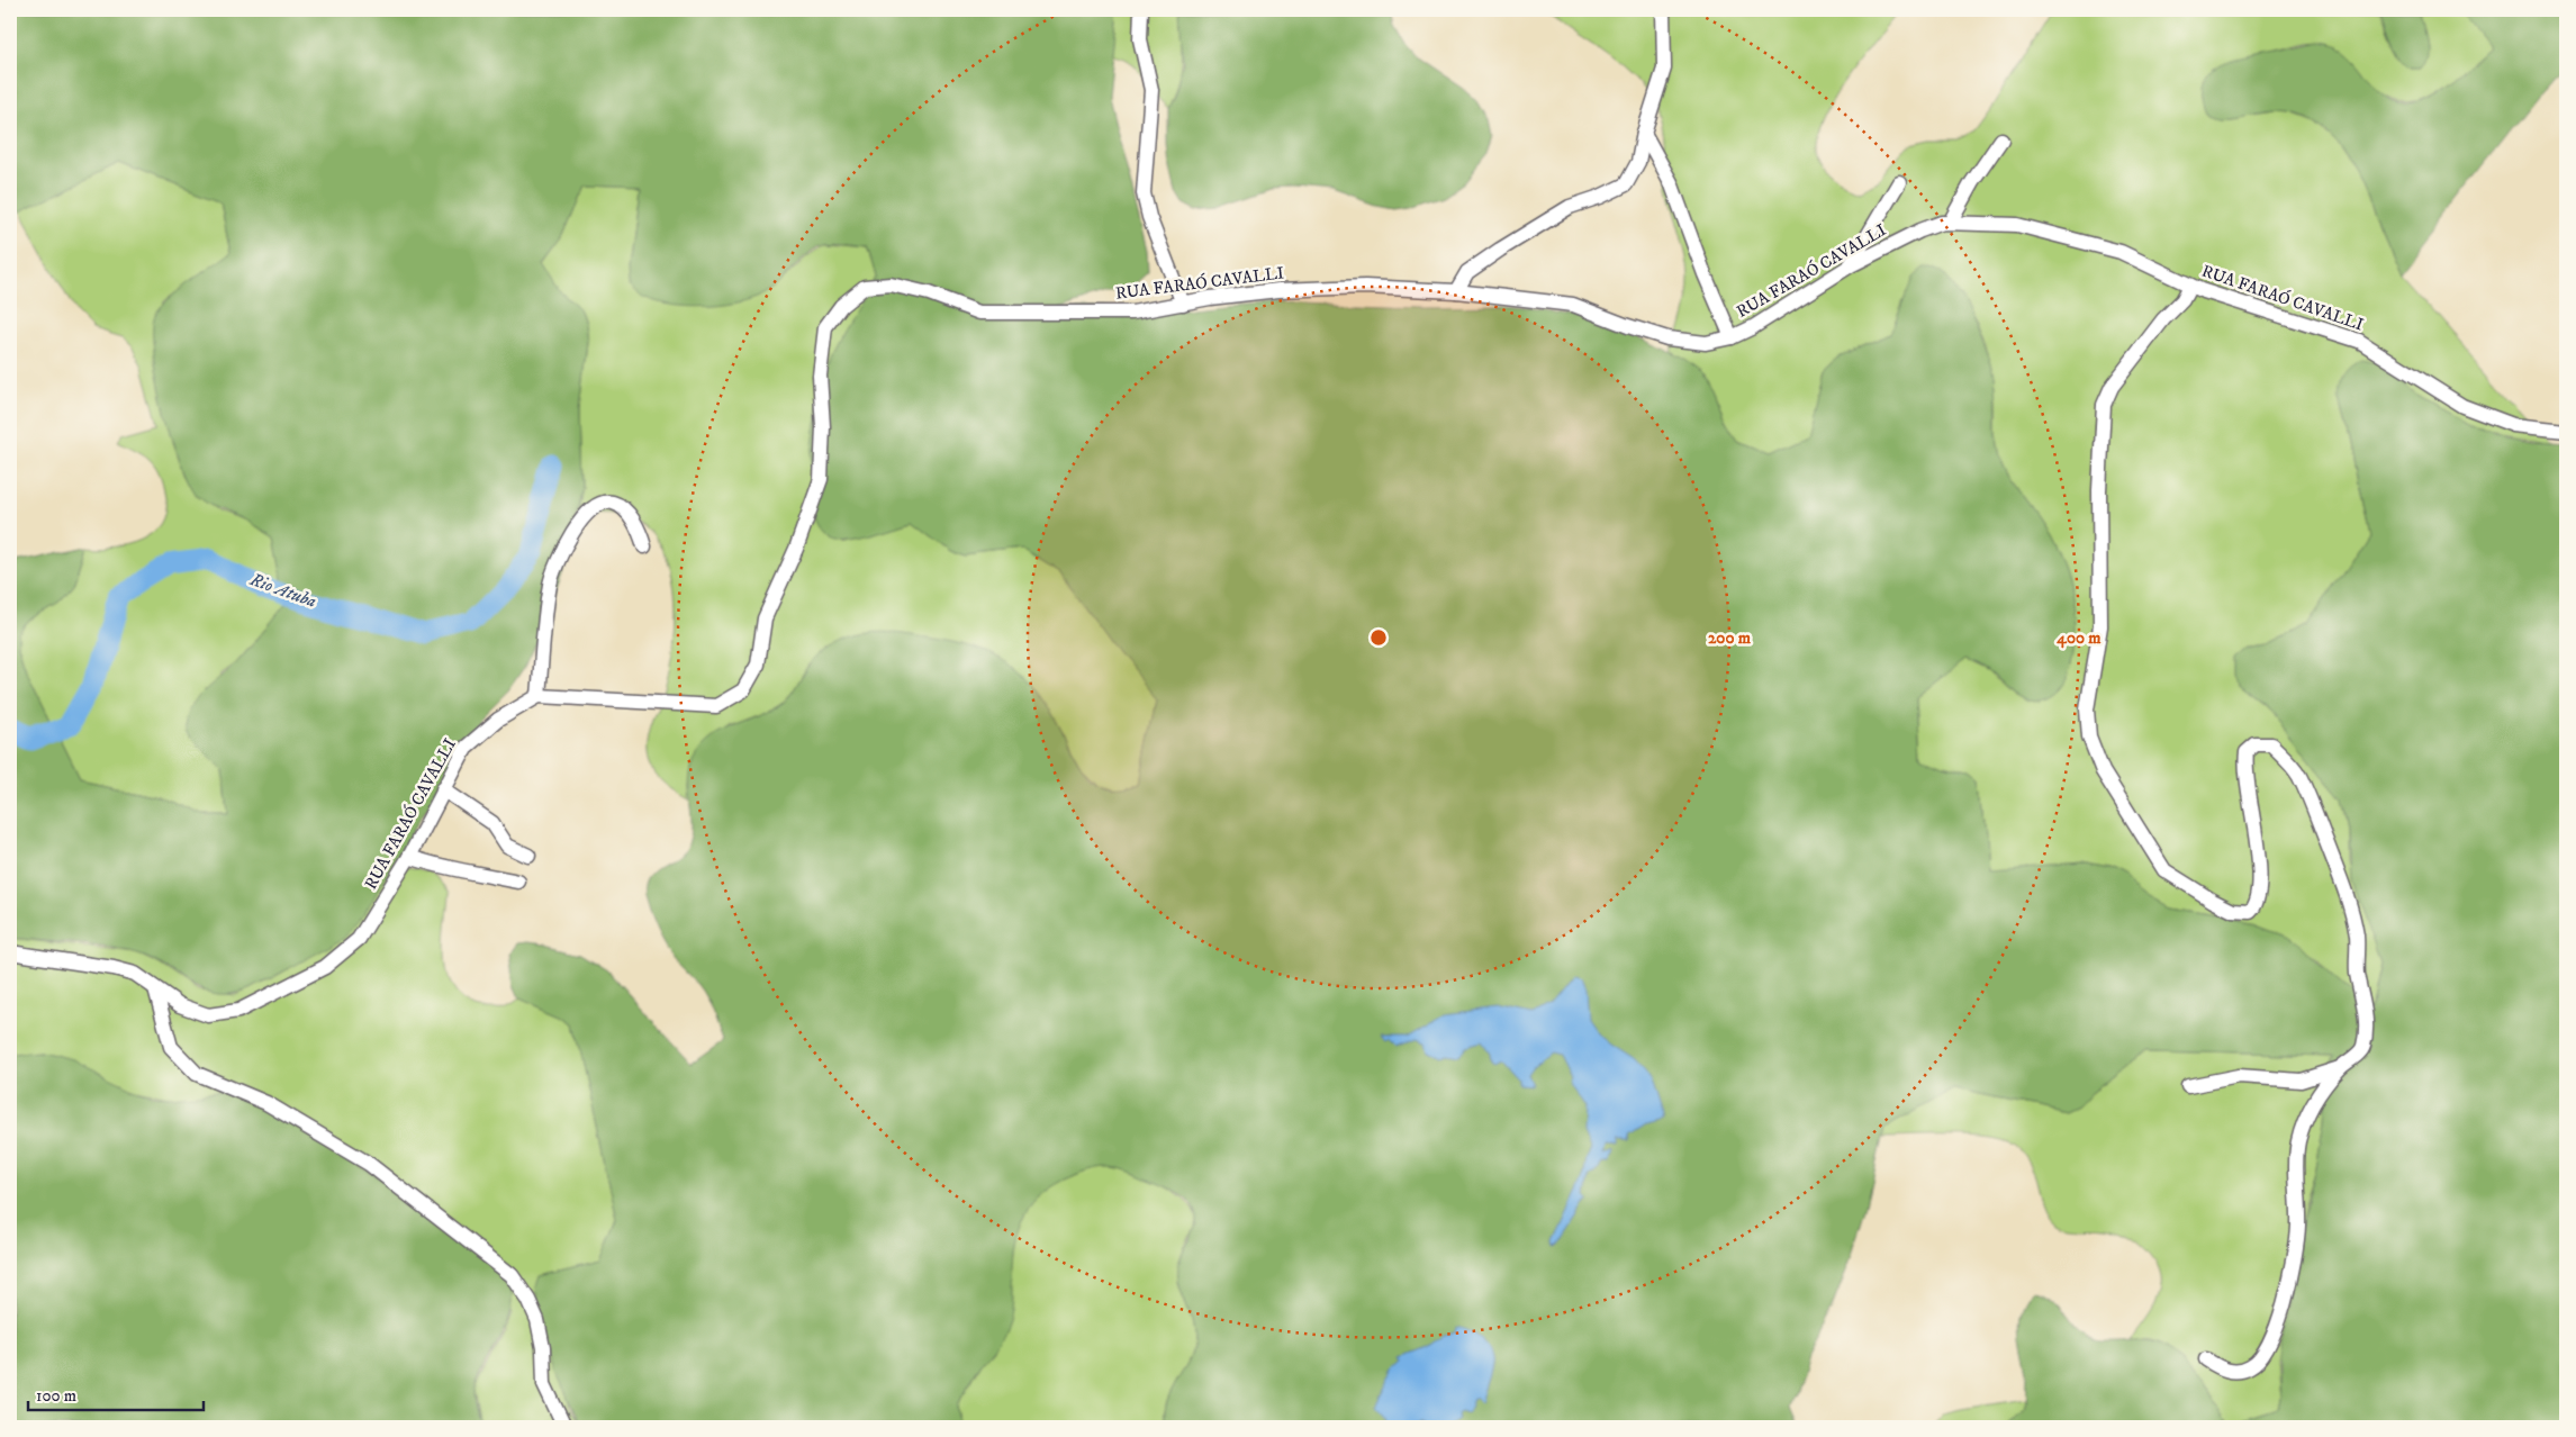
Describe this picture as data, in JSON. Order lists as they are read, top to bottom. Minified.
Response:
{"streets":{"street":["RUA FARAÓ CAVALLI"]},"water":["Rio Atuba"],"scale_bar":"100 m","rings":["200 m","400 m"]}
